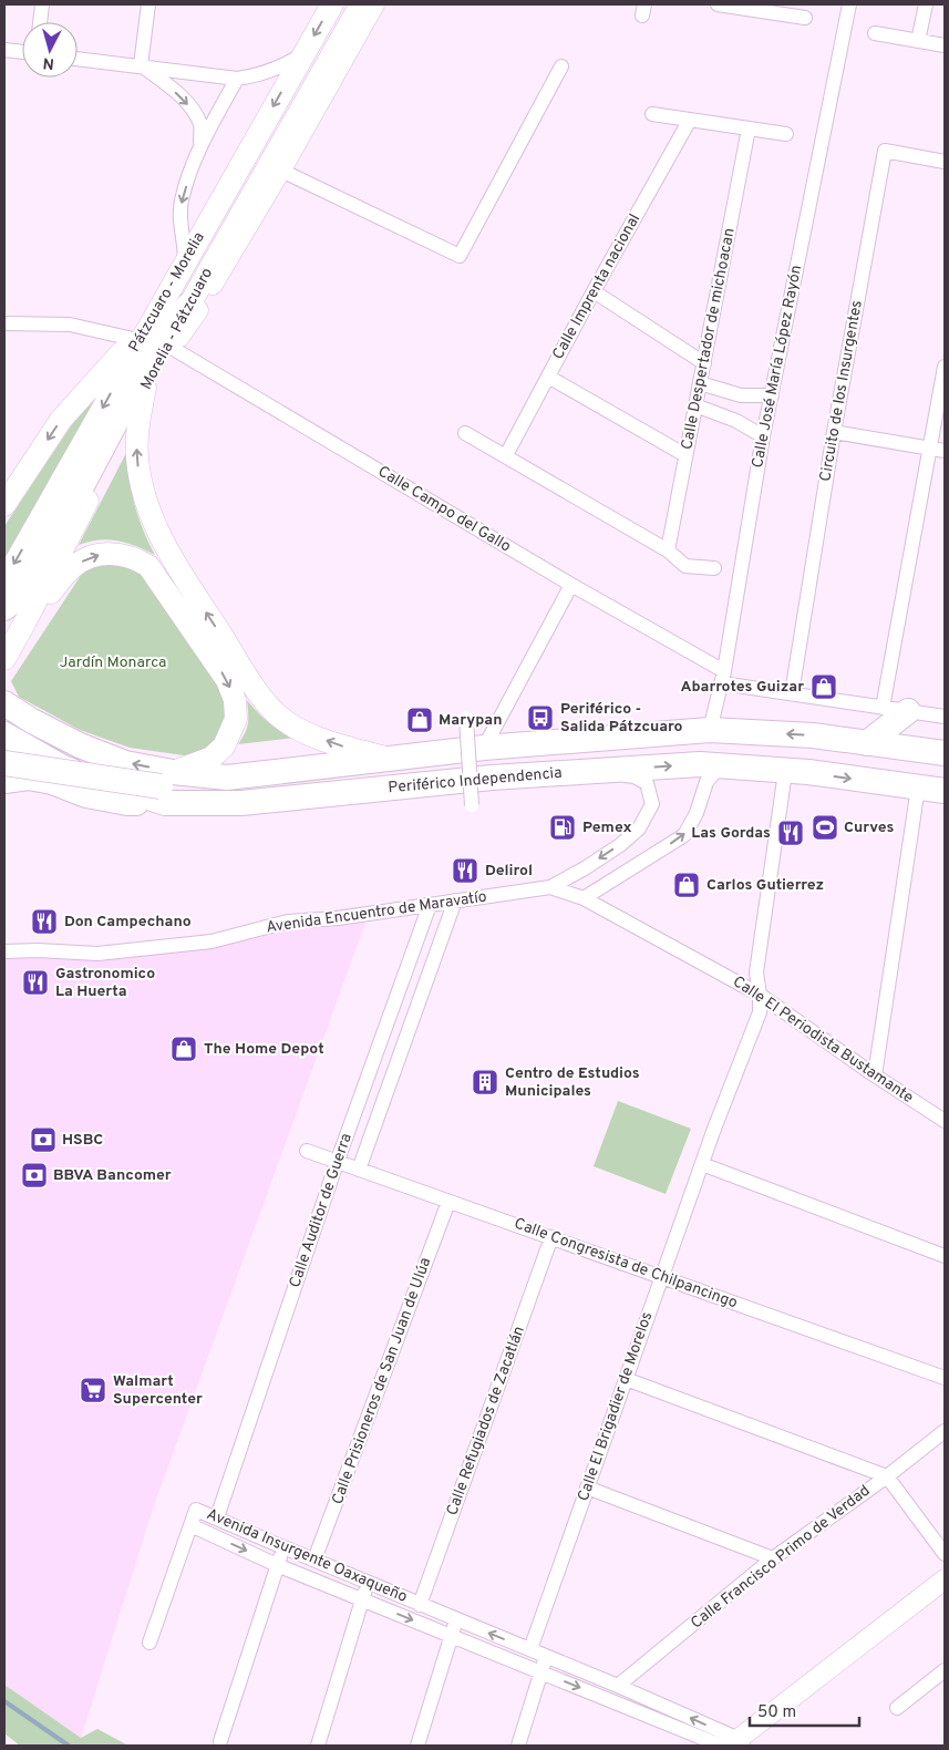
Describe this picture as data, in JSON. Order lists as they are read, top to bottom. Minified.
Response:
{"streets":{"highway":["Periférico Independencia"],"main road":["Pátzcuaro - Morelia","Morelia - Pátzcuaro"],"street":["Calle Imprenta nacional","Calle Despertador de michoacan","Calle José María López Rayón","Circuito de los Insurgentes","Calle Campo del Gallo","Avenida Encuentro de Maravatío","Calle El Periodista Bustamante","Calle Auditor de Guerra","Calle Congresista de Chilpancingo","Calle Prisioneros de San Juan de Ulúa","Calle El Brigadier de Morelos","Calle Refugiados de Zacatlán","Avenida Insurgente Oaxaqueño","Calle Francisco Primo de Verdad"]},"crossings":[["Morelia - Pátzcuaro","Calle Campo del Gallo"],["Calle José María López Rayón","Calle Campo del Gallo"],["Calle José María López Rayón","Periférico Independencia"],["Avenida Encuentro de Maravatío","Calle El Periodista Bustamante"],["Avenida Encuentro de Maravatío","Calle Auditor de Guerra"],["Calle El Periodista Bustamante","Calle El Brigadier de Morelos"],["Calle Auditor de Guerra","Calle Congresista de Chilpancingo"],["Calle Auditor de Guerra","Avenida Insurgente Oaxaqueño"],["Calle Congresista de Chilpancingo","Calle Prisioneros de San Juan de Ulúa"],["Calle Congresista de Chilpancingo","Calle El Brigadier de Morelos"],["Calle Congresista de Chilpancingo","Calle Refugiados de Zacatlán"],["Calle Prisioneros de San Juan de Ulúa","Avenida Insurgente Oaxaqueño"],["Calle El Brigadier de Morelos","Avenida Insurgente Oaxaqueño"],["Calle Refugiados de Zacatlán","Avenida Insurgente Oaxaqueño"],["Avenida Insurgente Oaxaqueño","Calle Francisco Primo de Verdad"]],"parks":["Jardín Monarca"],"places":{"shop":["Abarrotes Guizar","Marypan","Carlos Gutierrez","The Home Depot"],"bus stop":["Periférico - Salida Pátzcuaro"],"fuel station":["Pemex"],"sports":["Curves"],"restaurant":["Las Gordas","Delirol","Don Campechano","Gastronomico La Huerta"],"building":["Centro de Estudios Municipales"],"bank":["HSBC","BBVA Bancomer"],"supermarket":["Walmart Supercenter"]},"scale_bar":"50 m","north":"bottom"}
